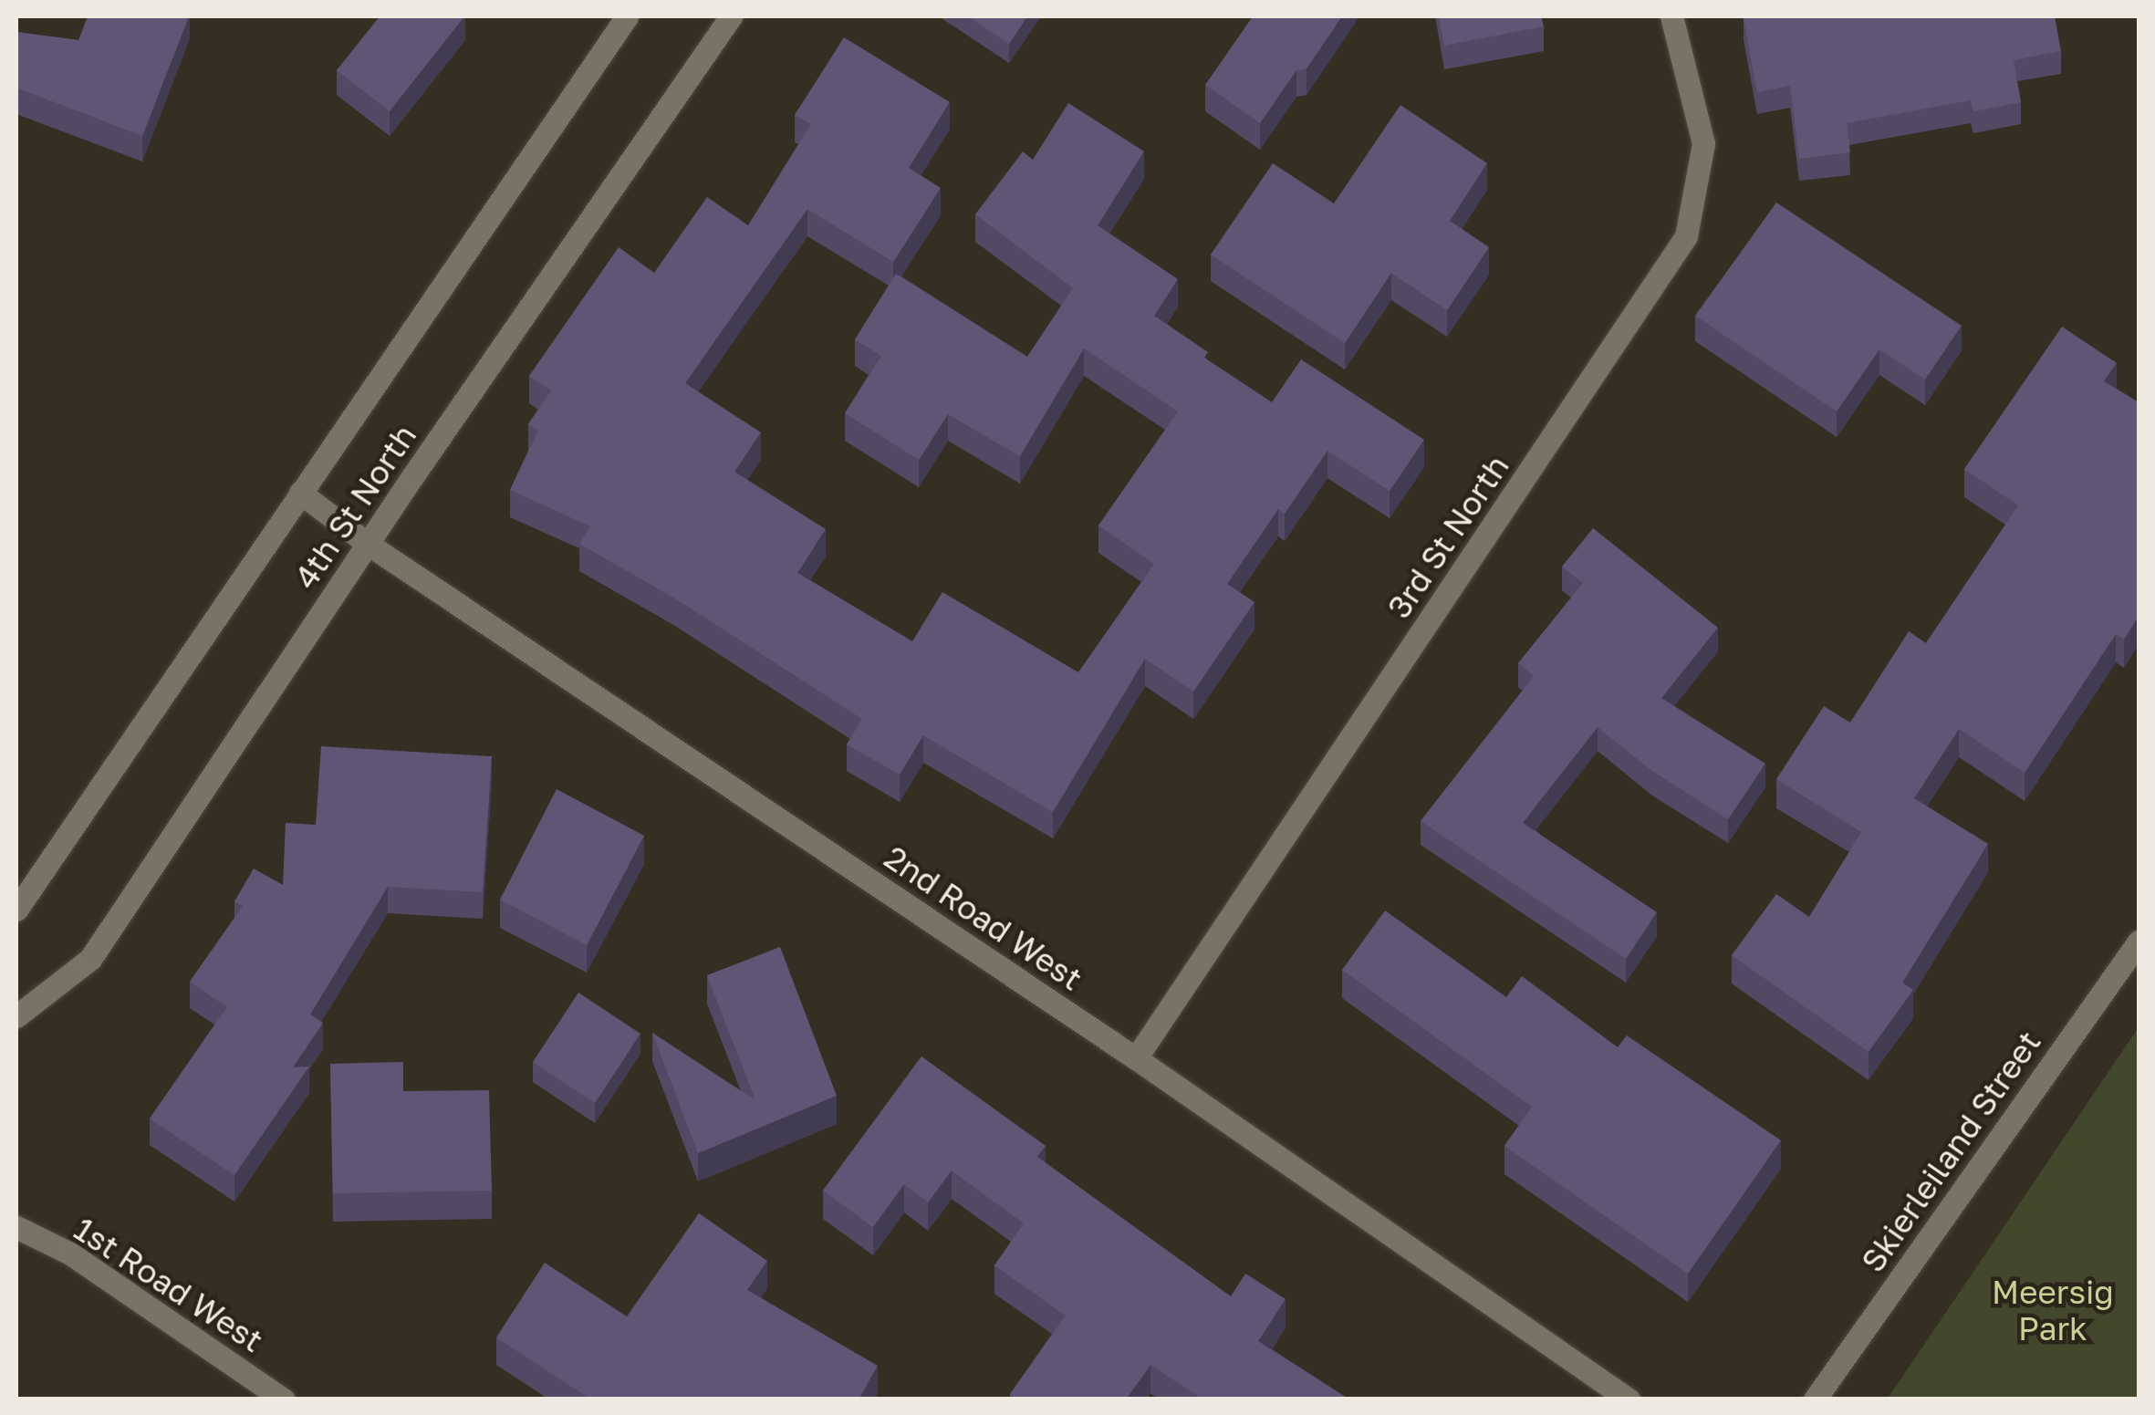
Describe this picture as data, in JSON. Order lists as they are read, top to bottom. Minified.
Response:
{"streets":{"street":["4th St North","3rd St North","2nd Road West","Skierleiland Street","1st Road West"]},"crossings":[["4th St North","2nd Road West"],["3rd St North","2nd Road West"]],"parks":["Meersig Park"]}
